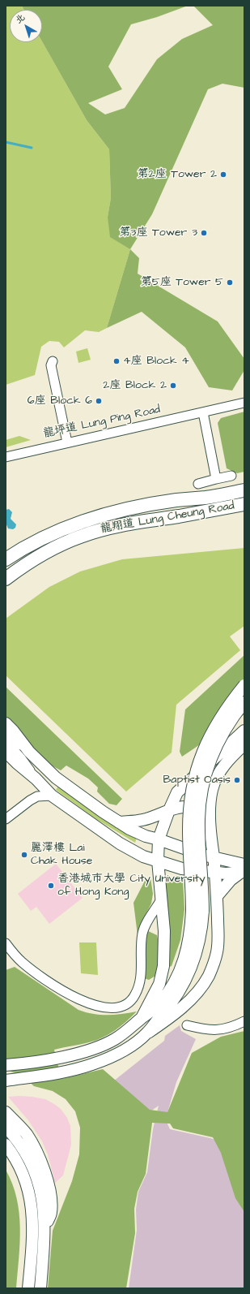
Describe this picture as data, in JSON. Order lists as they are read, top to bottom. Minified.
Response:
{"streets":{"highway":["龍翔道 Lung Cheung Road"],"street":["龍坪道 Lung Ping Road"]},"places":["第2座 Tower 2","第3座 Tower 3","第5座 Tower 5","4座 Block 4","2座 Block 2","6座 Block 6","Baptist Oasis","麗澤樓 Lai Chak House","香港城市大學 City University of Hong Kong"],"north":"top left"}
